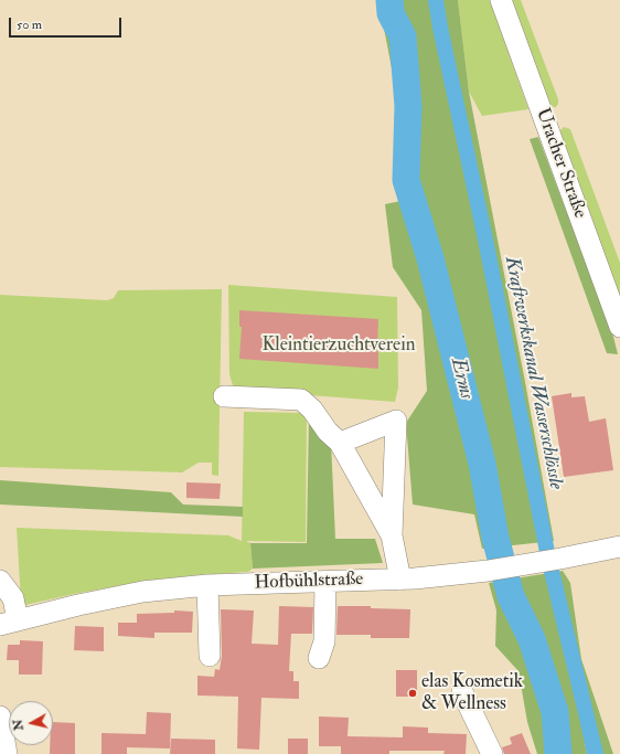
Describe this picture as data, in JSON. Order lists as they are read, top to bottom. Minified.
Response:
{"streets":{"street":["Uracher Straße","Hofbühlstraße"]},"water":["Kraftwerkskanal Wasserschlössle","Erms"],"parks":["Kleintierzuchtverein"],"places":["elas Kosmetik & Wellness"],"scale_bar":"50 m","north":"left"}
